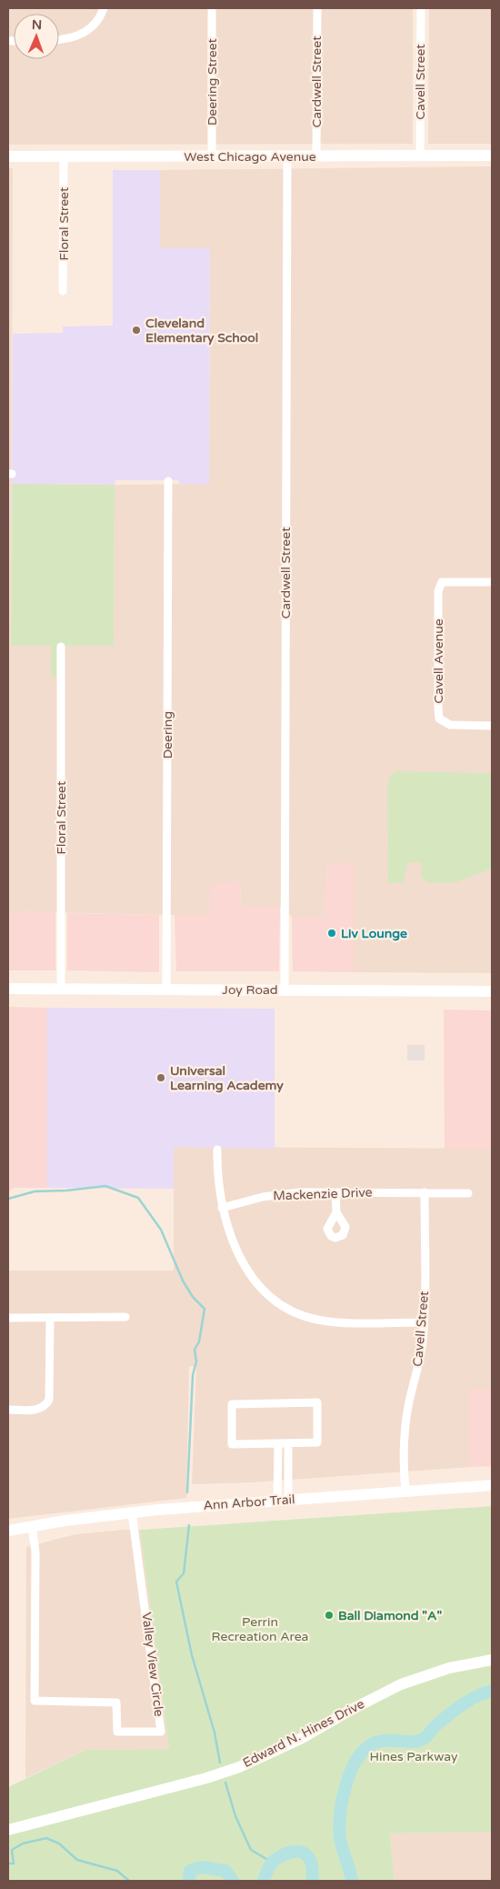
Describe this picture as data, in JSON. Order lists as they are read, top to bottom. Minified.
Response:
{"streets":{"street":["Deering Street","Cardwell Street","Cavell Street","West Chicago Avenue","Floral Street","Cavell Avenue","Deering","Joy Road","Mackenzie Drive","Ann Arbor Trail","Valley View Circle","Edward N. Hines Drive"]},"crossings":[["Deering Street","West Chicago Avenue"],["Cardwell Street","West Chicago Avenue"],["Cardwell Street","Joy Road"],["Cavell Street","West Chicago Avenue"],["Cavell Street","Mackenzie Drive"],["Cavell Street","Ann Arbor Trail"],["West Chicago Avenue","Floral Street"],["Floral Street","Joy Road"],["Deering","Joy Road"],["Ann Arbor Trail","Valley View Circle"]],"parks":["Perrin Recreation Area","Hines Parkway"],"places":["Cleveland Elementary School","Liv Lounge","Universal Learning Academy","Ball Diamond \"A\""],"north":"top"}
